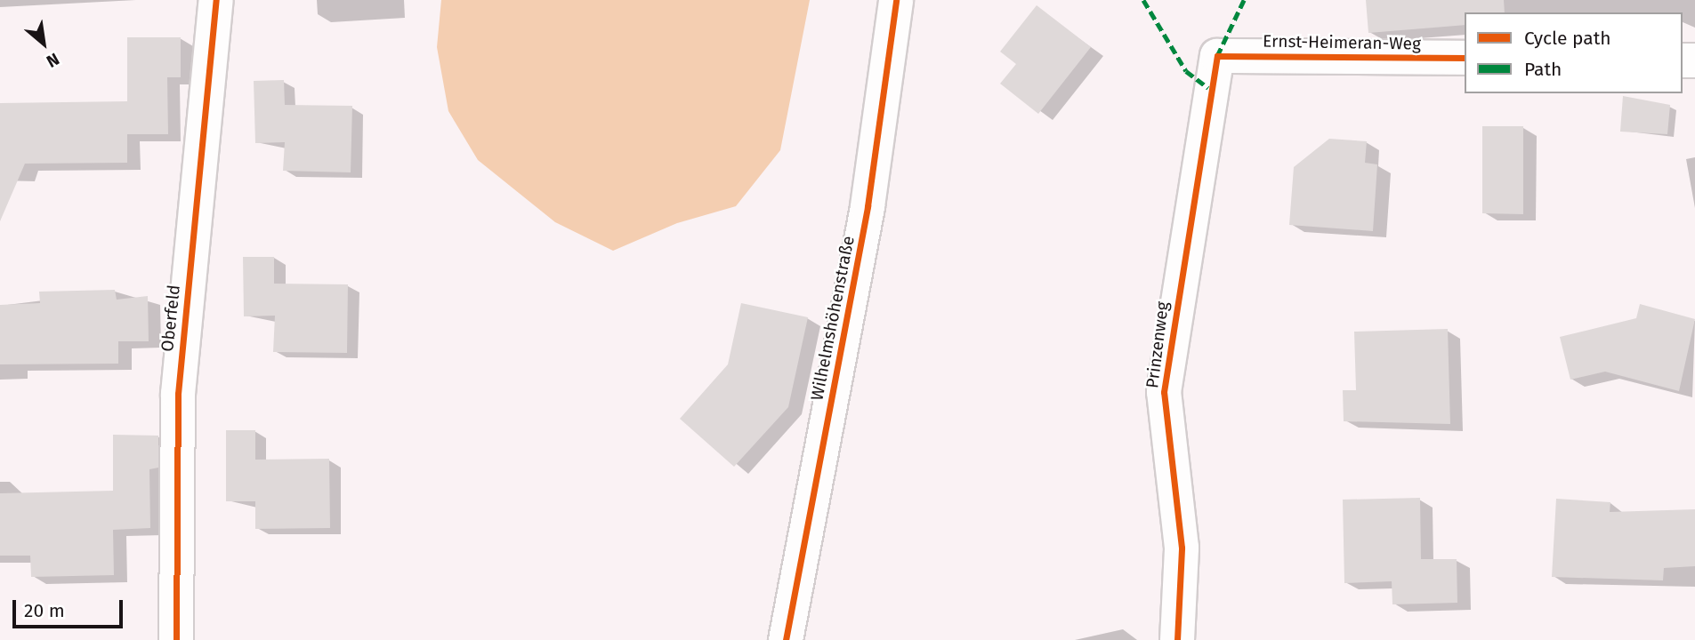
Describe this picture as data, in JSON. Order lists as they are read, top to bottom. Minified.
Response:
{"streets":{"street":["Ernst-Heimeran-Weg","Oberfeld","Wilhelmshöhenstraße","Prinzenweg"]},"crossings":[["Ernst-Heimeran-Weg","Prinzenweg"]],"legend":["Cycle path","Path"],"scale_bar":"20 m","north":"bottom right"}
